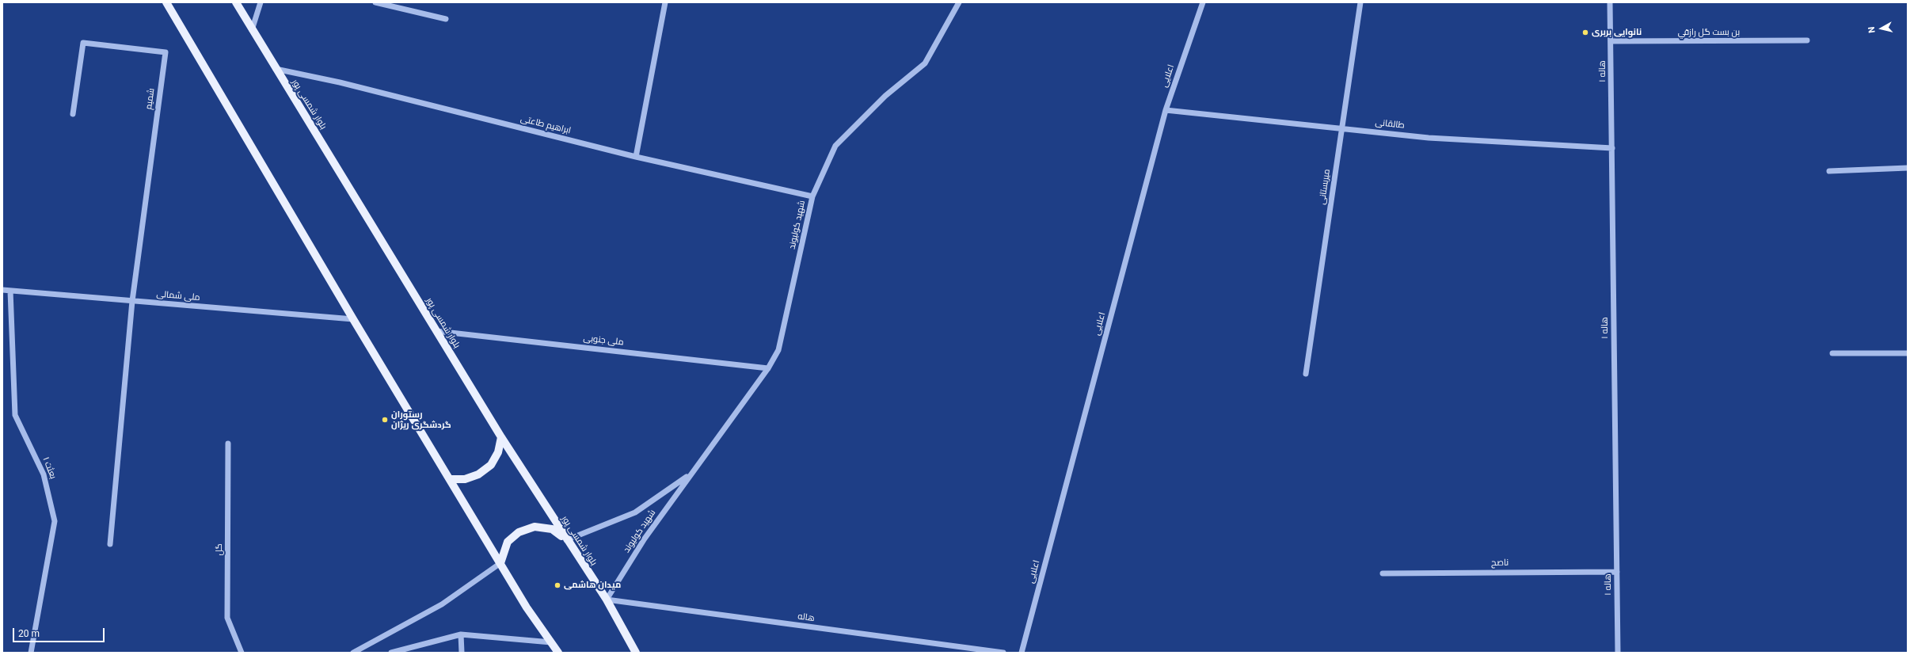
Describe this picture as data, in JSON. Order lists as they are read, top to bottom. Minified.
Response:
{"streets":{"main road":["بلوار شمسی پور"],"street":["بن بست گل رازقي","هاله ۱","اعلایی","شمیم","طالقانی","ابراهیم طاعتی","میربستانی","شهید کولیوند","ملی شمالی","ملی جنوبی","بعثت ۱","گل","ناصح","هاله"]},"crossings":[["بن بست گل رازقي","هاله ۱"],["هاله ۱","طالقانی"],["هاله ۱","ناصح"],["اعلایی","طالقانی"],["شمیم","ملی شمالی"],["بلوار شمسی پور","ابراهیم طاعتی"],["بلوار شمسی پور","شهید کولیوند"],["بلوار شمسی پور","ملی جنوبی"],["بلوار شمسی پور","هاله"],["طالقانی","میربستانی"],["ابراهیم طاعتی","شهید کولیوند"],["شهید کولیوند","ملی جنوبی"],["شهید کولیوند","هاله"],["ملی شمالی","بعثت ۱"]],"places":["نانوایی بربری","رستوران گردشگری ریژان","میدان هاشمی"],"scale_bar":"20 m","north":"left"}
